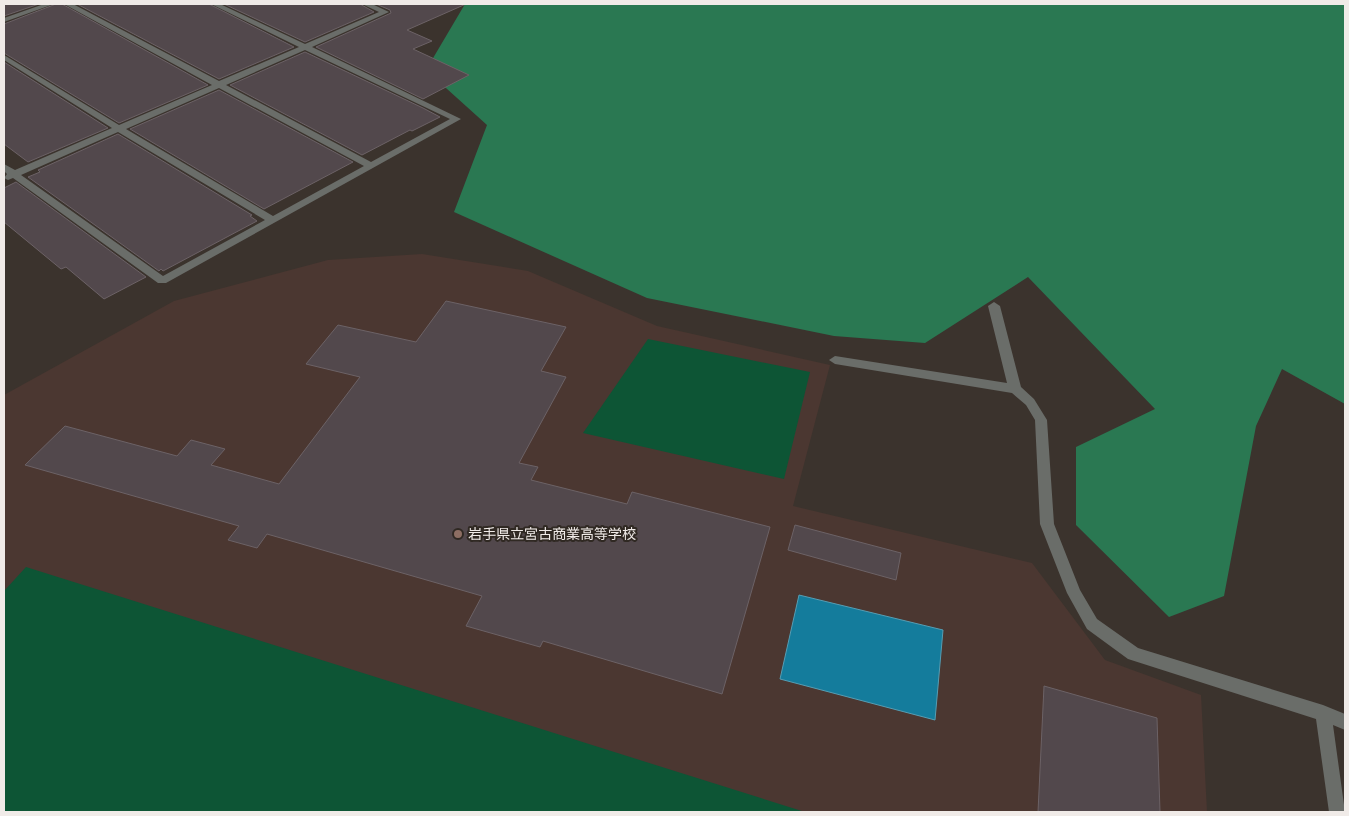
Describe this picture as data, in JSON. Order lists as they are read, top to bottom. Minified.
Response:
{"places":["岩手県立宮古商業高等学校"]}
